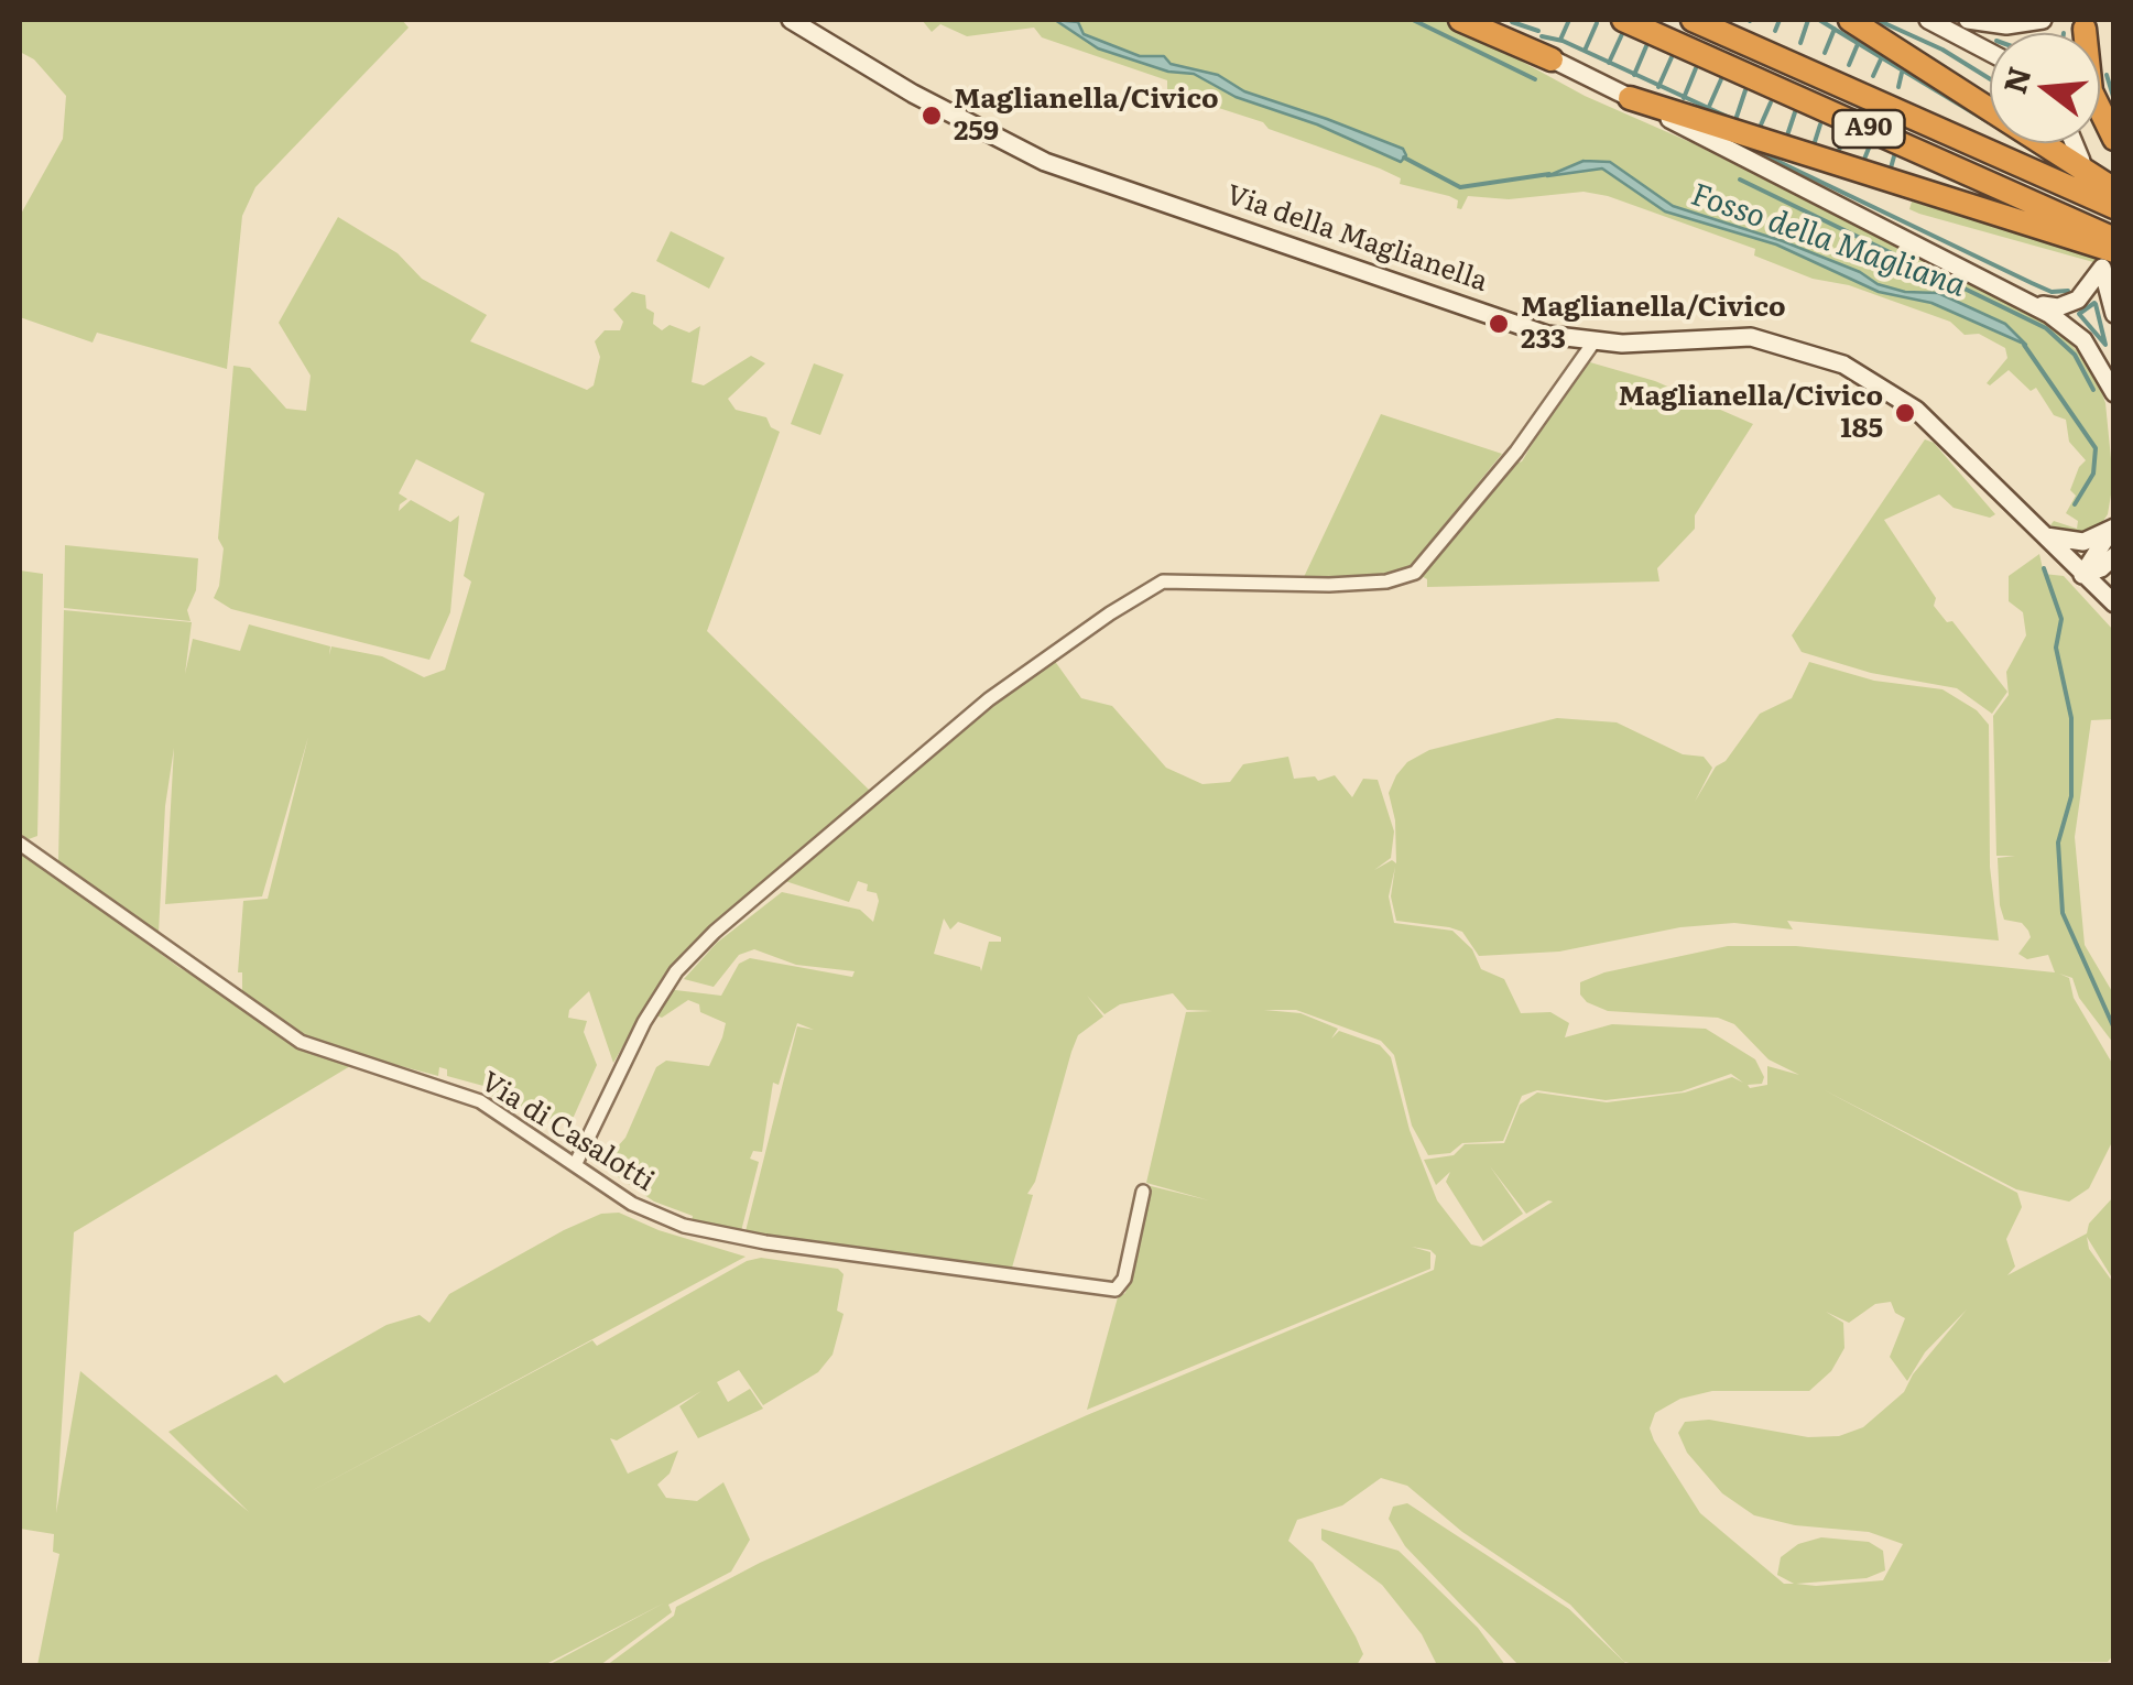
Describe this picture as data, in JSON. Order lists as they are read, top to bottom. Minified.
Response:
{"streets":{"highway":["A90"],"main road":["Via della Maglianella"],"street":["Via di Casalotti"]},"water":["Fosso della Magliana"],"places":["Maglianella/Civico 259","Maglianella/Civico 233","Maglianella/Civico 185"],"north":"left"}
